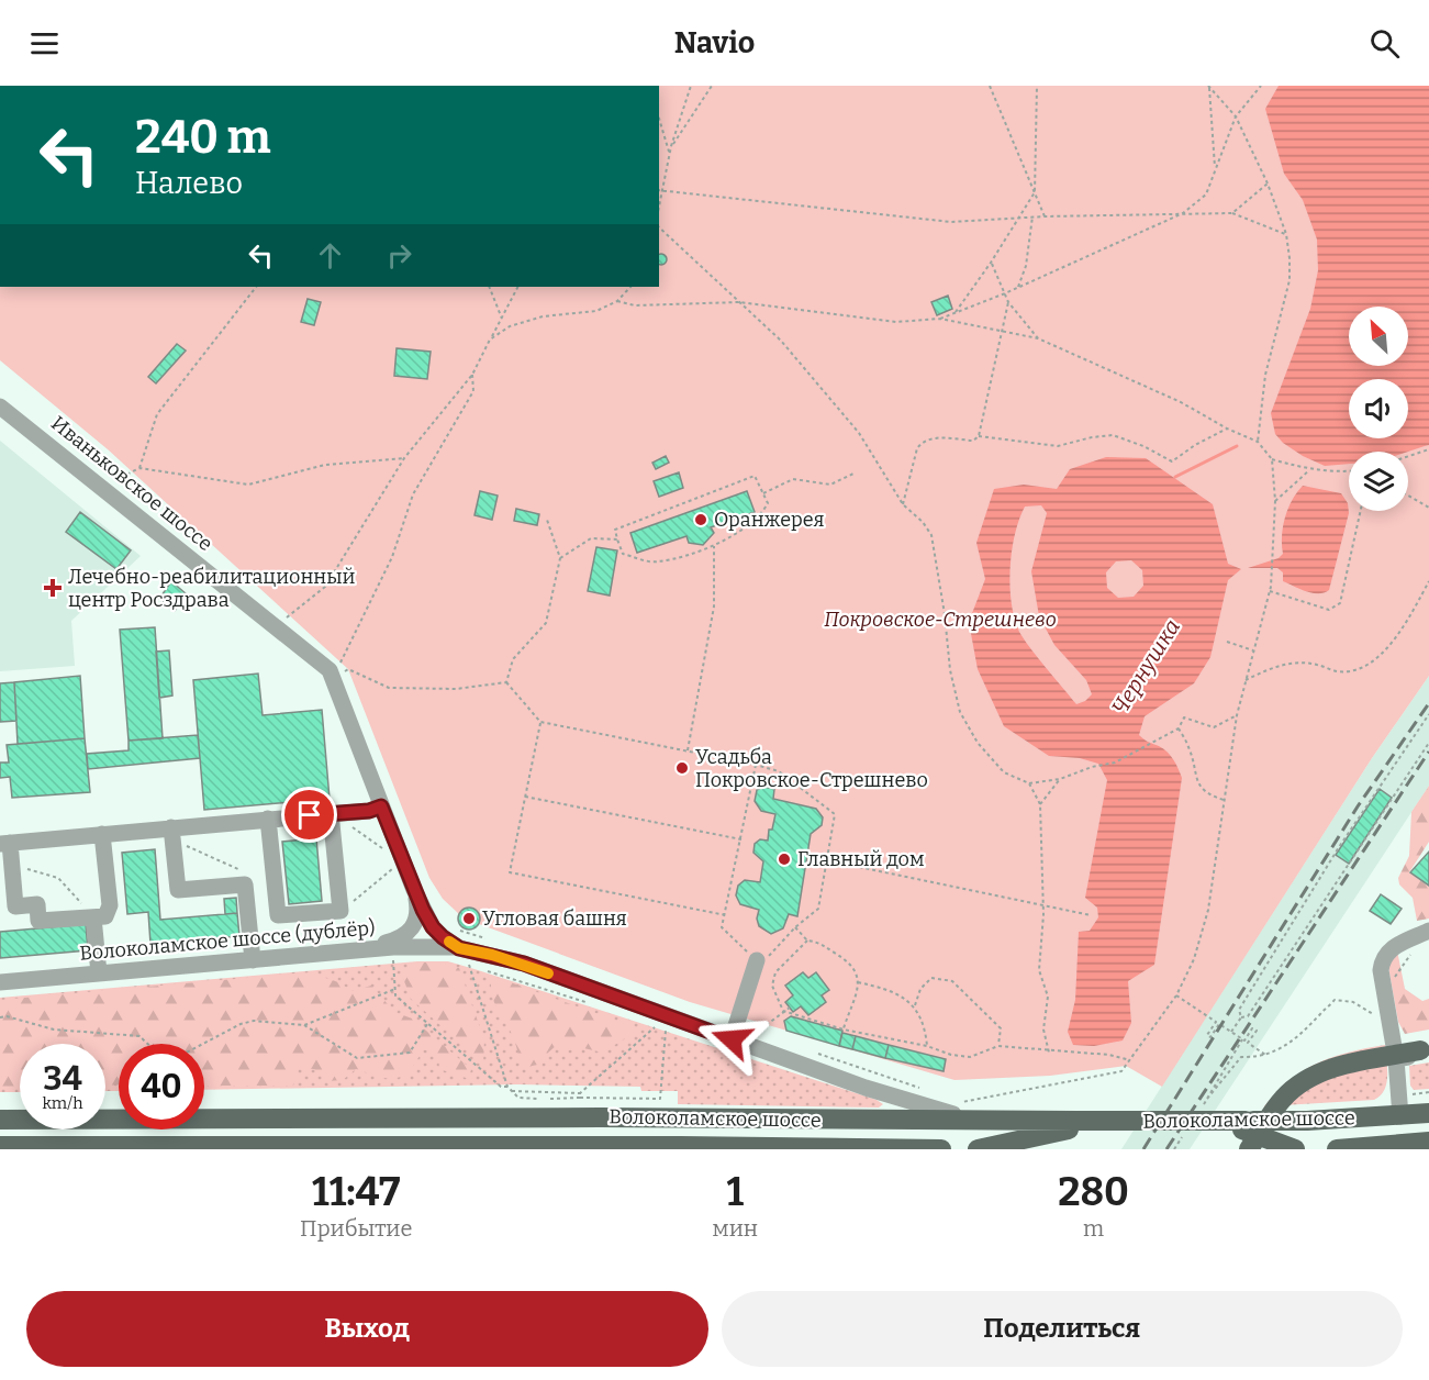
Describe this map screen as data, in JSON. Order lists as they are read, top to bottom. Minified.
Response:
{"streets":{"main road":["Волоколамское шоссе"],"street":["Иваньковское шоссе","Волоколамское шоссе (дублёр)"]},"water":["Чернушка"],"parks":["Покровское-Стрешнево"],"places":{"other":["Оранжерея","Усадьба Покровское-Стрешнево","Главный дом","Угловая башня"],"health":["Лечебно-реабилитационный центр Росздрава"]},"north":"top left","page":{"header":"Navio","turn":["240 m","Налево"],"speed":"34 km/h","limit":"40","eta":["11:47","Прибытие","1","мин","280","m"],"buttons":["Выход","Поделиться"]}}
